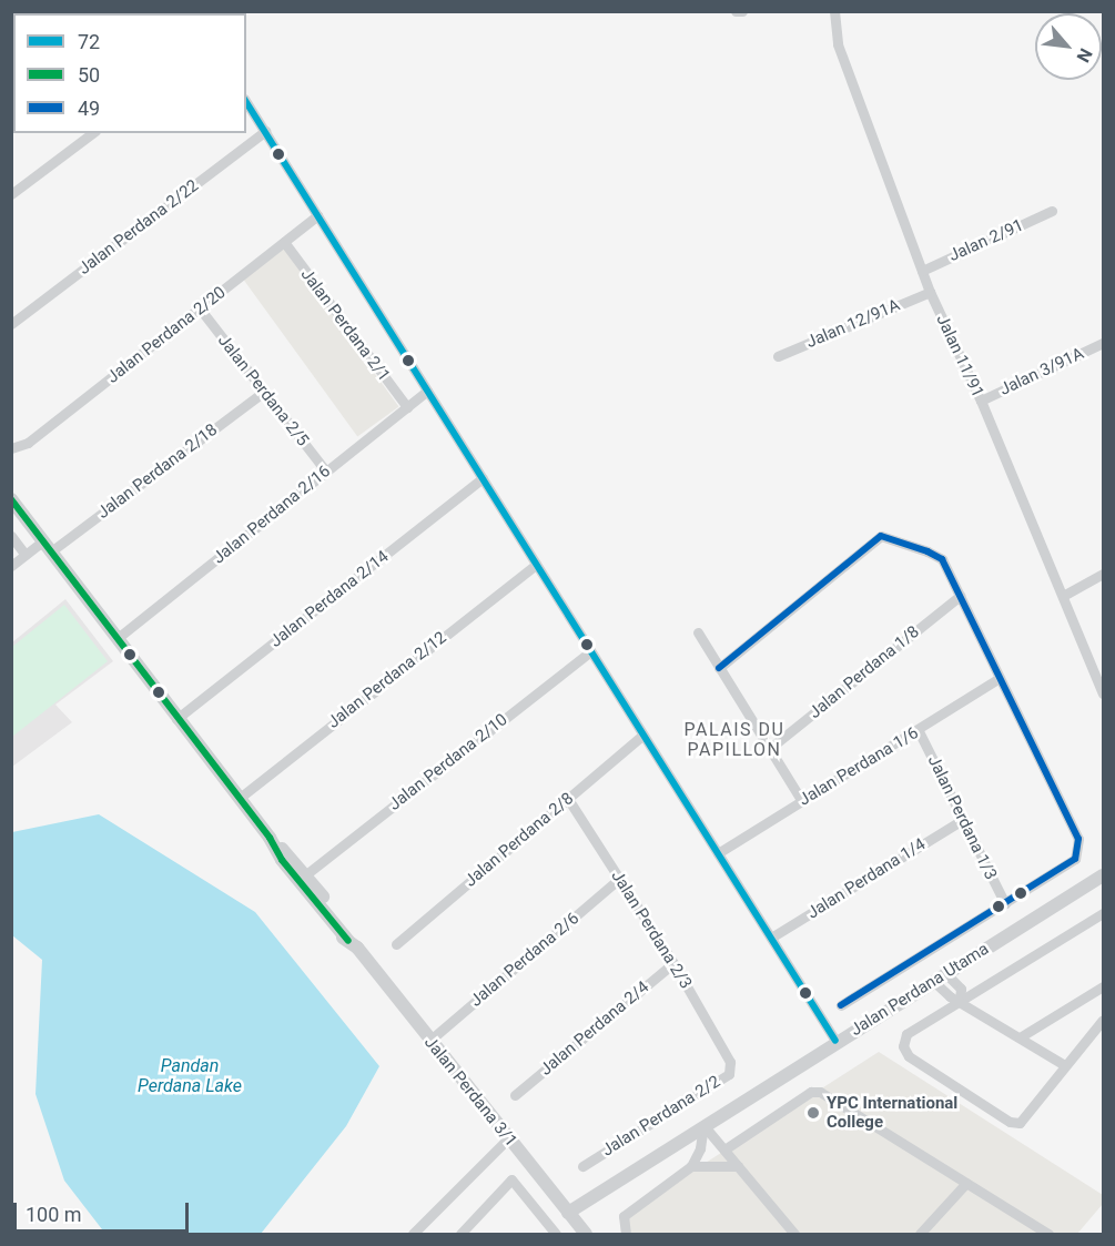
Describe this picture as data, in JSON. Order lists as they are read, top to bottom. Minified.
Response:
{"streets":{"street":["Jalan Perdana 2/22","Jalan 2/91","Jalan 12/91A","Jalan Perdana 2/1","Jalan Perdana 2/20","Jalan 11/91","Jalan 3/91A","Jalan Perdana 2/5","Jalan Perdana 2/18","Jalan Perdana 2/16","Jalan Perdana 2/14","Jalan Perdana 1/8","Jalan Perdana 2/12","Jalan Perdana 2/10","Jalan Perdana 1/6","Jalan Perdana 1/3","Jalan Perdana 2/8","Jalan Perdana 1/4","Jalan Perdana 2/3","Jalan Perdana 2/6","Jalan Perdana Utama","Jalan Perdana 2/4","Jalan Perdana 3/1","Jalan Perdana 2/2"]},"crossings":[["Jalan Perdana 2/22","Jalan Perdana 2/1"],["Jalan 2/91","Jalan 11/91"],["Jalan 12/91A","Jalan 11/91"],["Jalan Perdana 2/1","Jalan Perdana 2/20"],["Jalan Perdana 2/1","Jalan Perdana 2/16"],["Jalan Perdana 2/1","Jalan Perdana 2/14"],["Jalan Perdana 2/1","Jalan Perdana 2/12"],["Jalan Perdana 2/1","Jalan Perdana 2/10"],["Jalan Perdana 2/1","Jalan Perdana 1/6"],["Jalan Perdana 2/1","Jalan Perdana 2/8"],["Jalan Perdana 2/1","Jalan Perdana 1/4"],["Jalan Perdana 2/1","Jalan Perdana Utama"],["Jalan Perdana 2/20","Jalan Perdana 2/5"],["Jalan 11/91","Jalan 3/91A"],["Jalan Perdana 2/5","Jalan Perdana 2/18"],["Jalan Perdana 2/5","Jalan Perdana 2/16"],["Jalan Perdana 2/18","Jalan Perdana 3/1"],["Jalan Perdana 2/16","Jalan Perdana 3/1"],["Jalan Perdana 2/14","Jalan Perdana 3/1"],["Jalan Perdana 2/12","Jalan Perdana 3/1"],["Jalan Perdana 2/10","Jalan Perdana 3/1"],["Jalan Perdana 1/6","Jalan Perdana 1/3"],["Jalan Perdana 1/3","Jalan Perdana 1/4"],["Jalan Perdana 2/8","Jalan Perdana 2/3"],["Jalan Perdana 2/3","Jalan Perdana 2/6"],["Jalan Perdana 2/3","Jalan Perdana 2/4"],["Jalan Perdana 2/3","Jalan Perdana 2/2"],["Jalan Perdana 2/6","Jalan Perdana 3/1"],["Jalan Perdana Utama","Jalan Perdana 3/1"]],"districts":["PALAIS DU PAPILLON"],"water":["Pandan Perdana Lake"],"places":["YPC International College"],"lines":["transit line 72","transit line 50","transit line 49"],"legend":["72","50","49"],"scale_bar":"100 m","north":"bottom right"}
